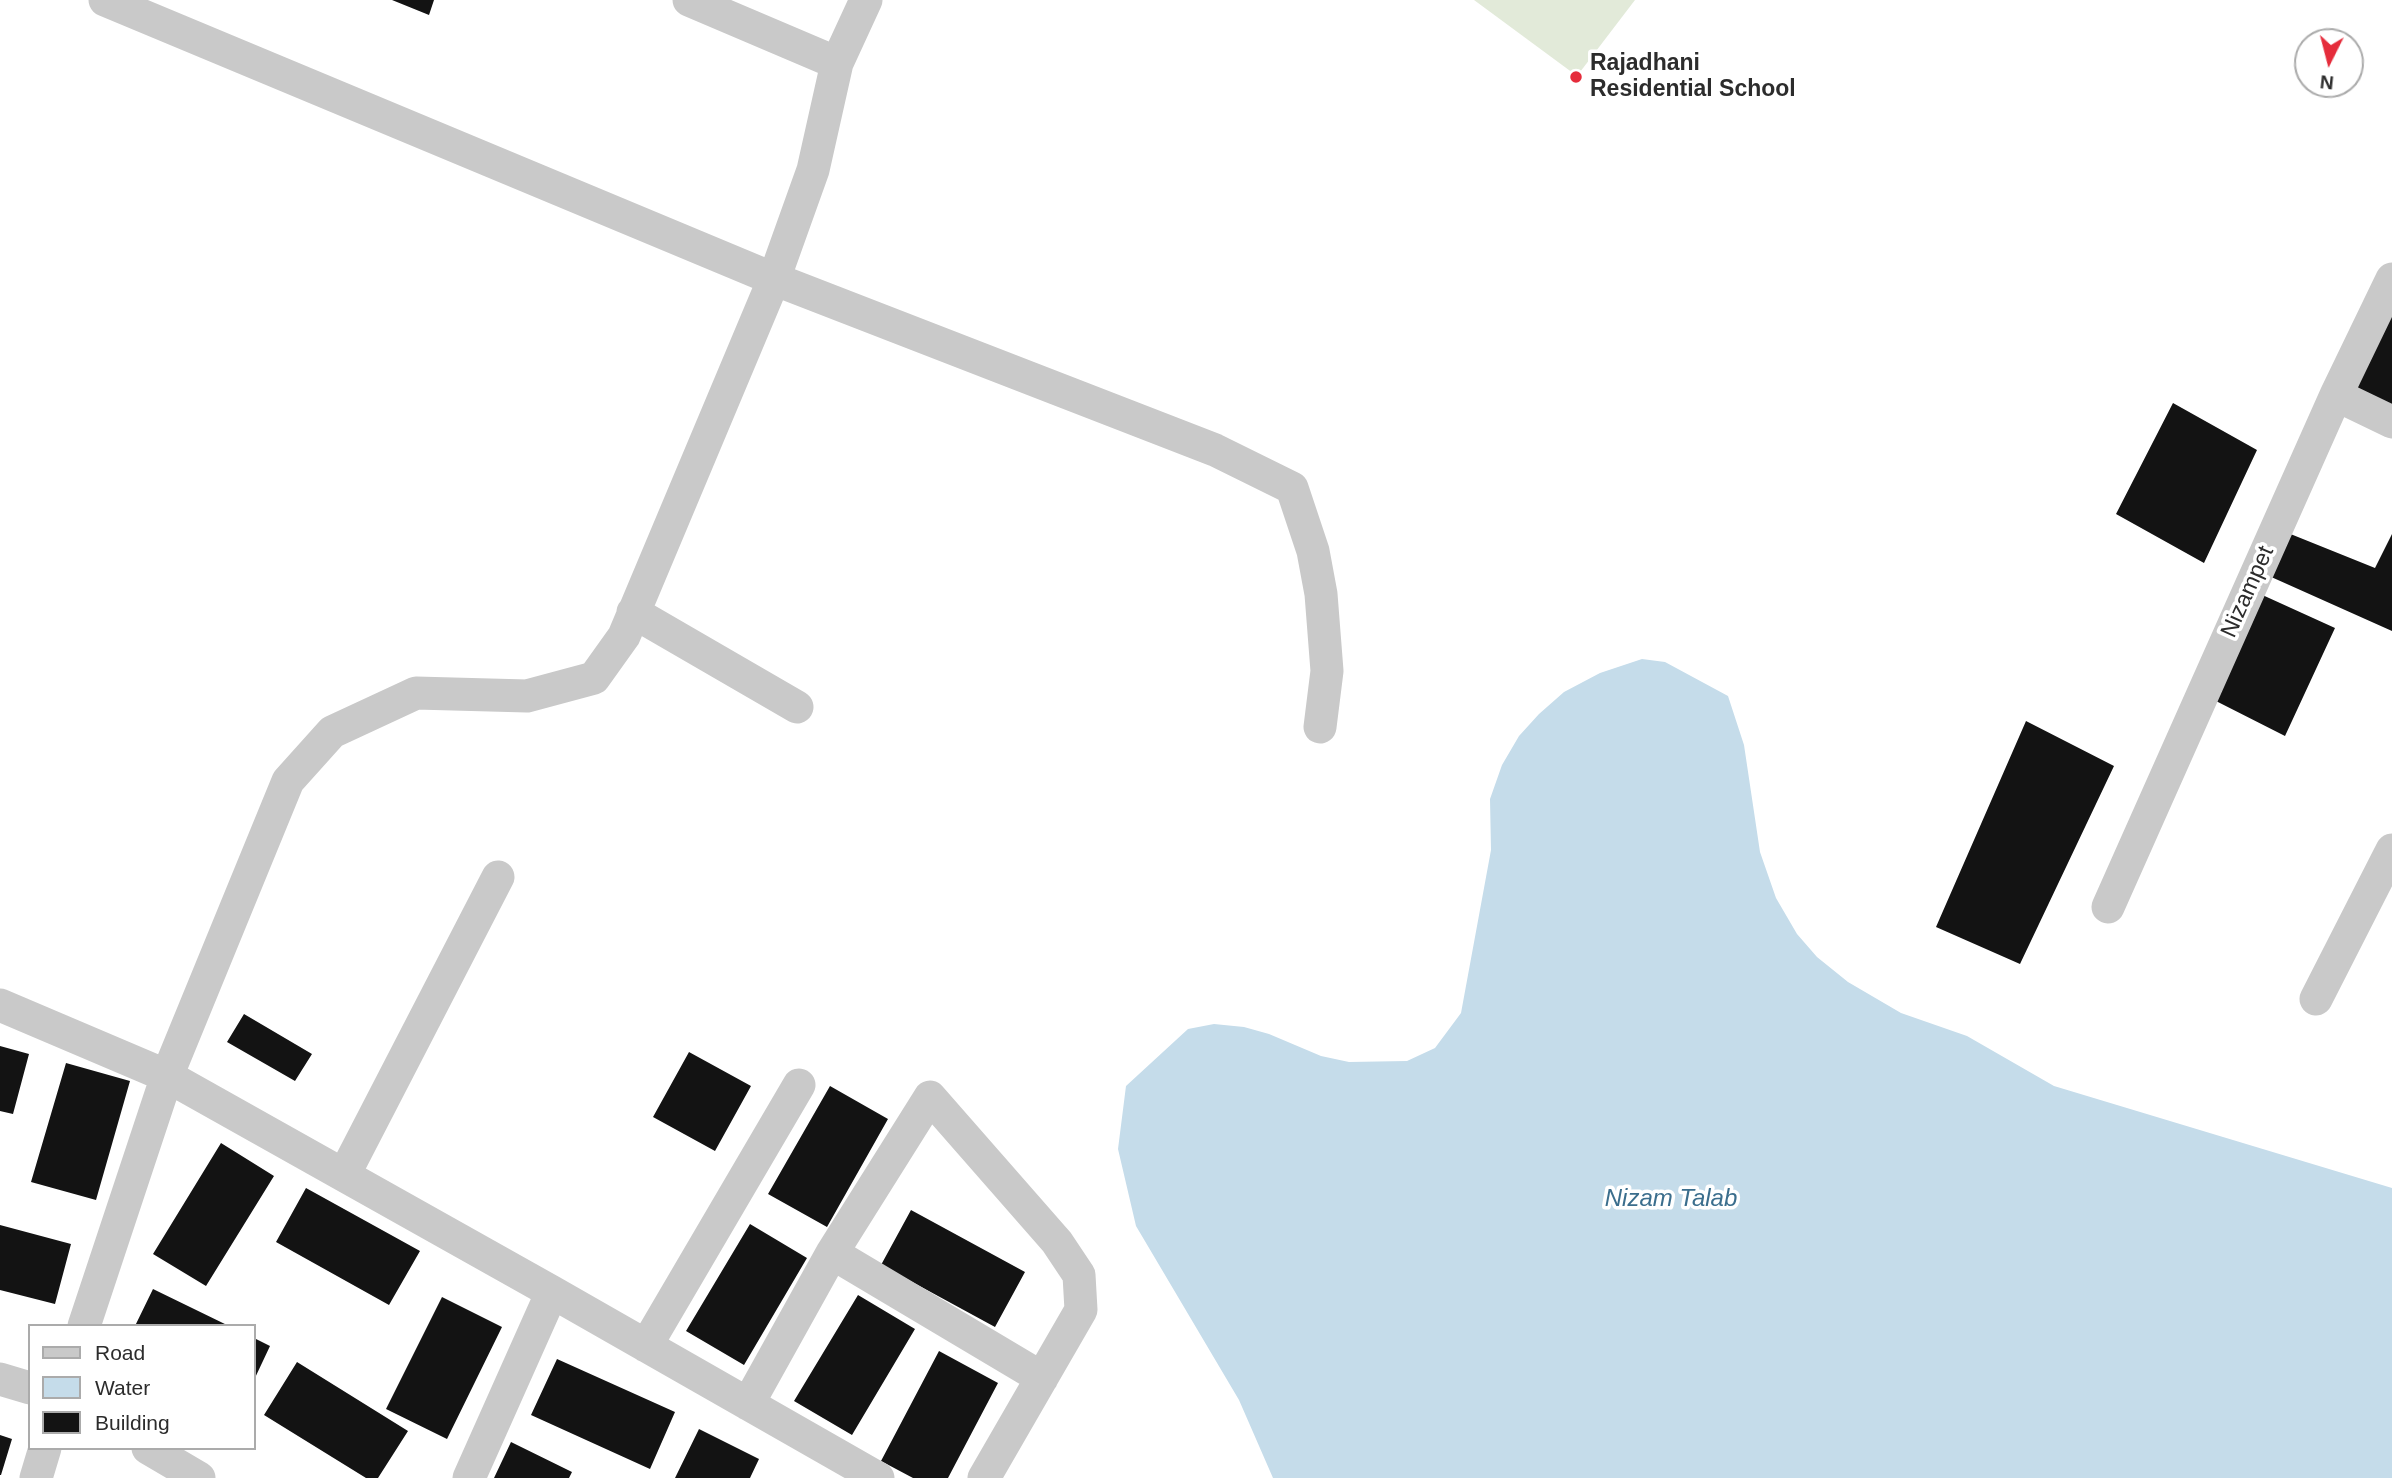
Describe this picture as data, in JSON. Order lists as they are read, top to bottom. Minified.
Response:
{"streets":{"street":["Nizampet"]},"water":["Nizam Talab"],"places":["Rajadhani Residential School"],"legend":["Road","Water","Building"],"north":"bottom"}
